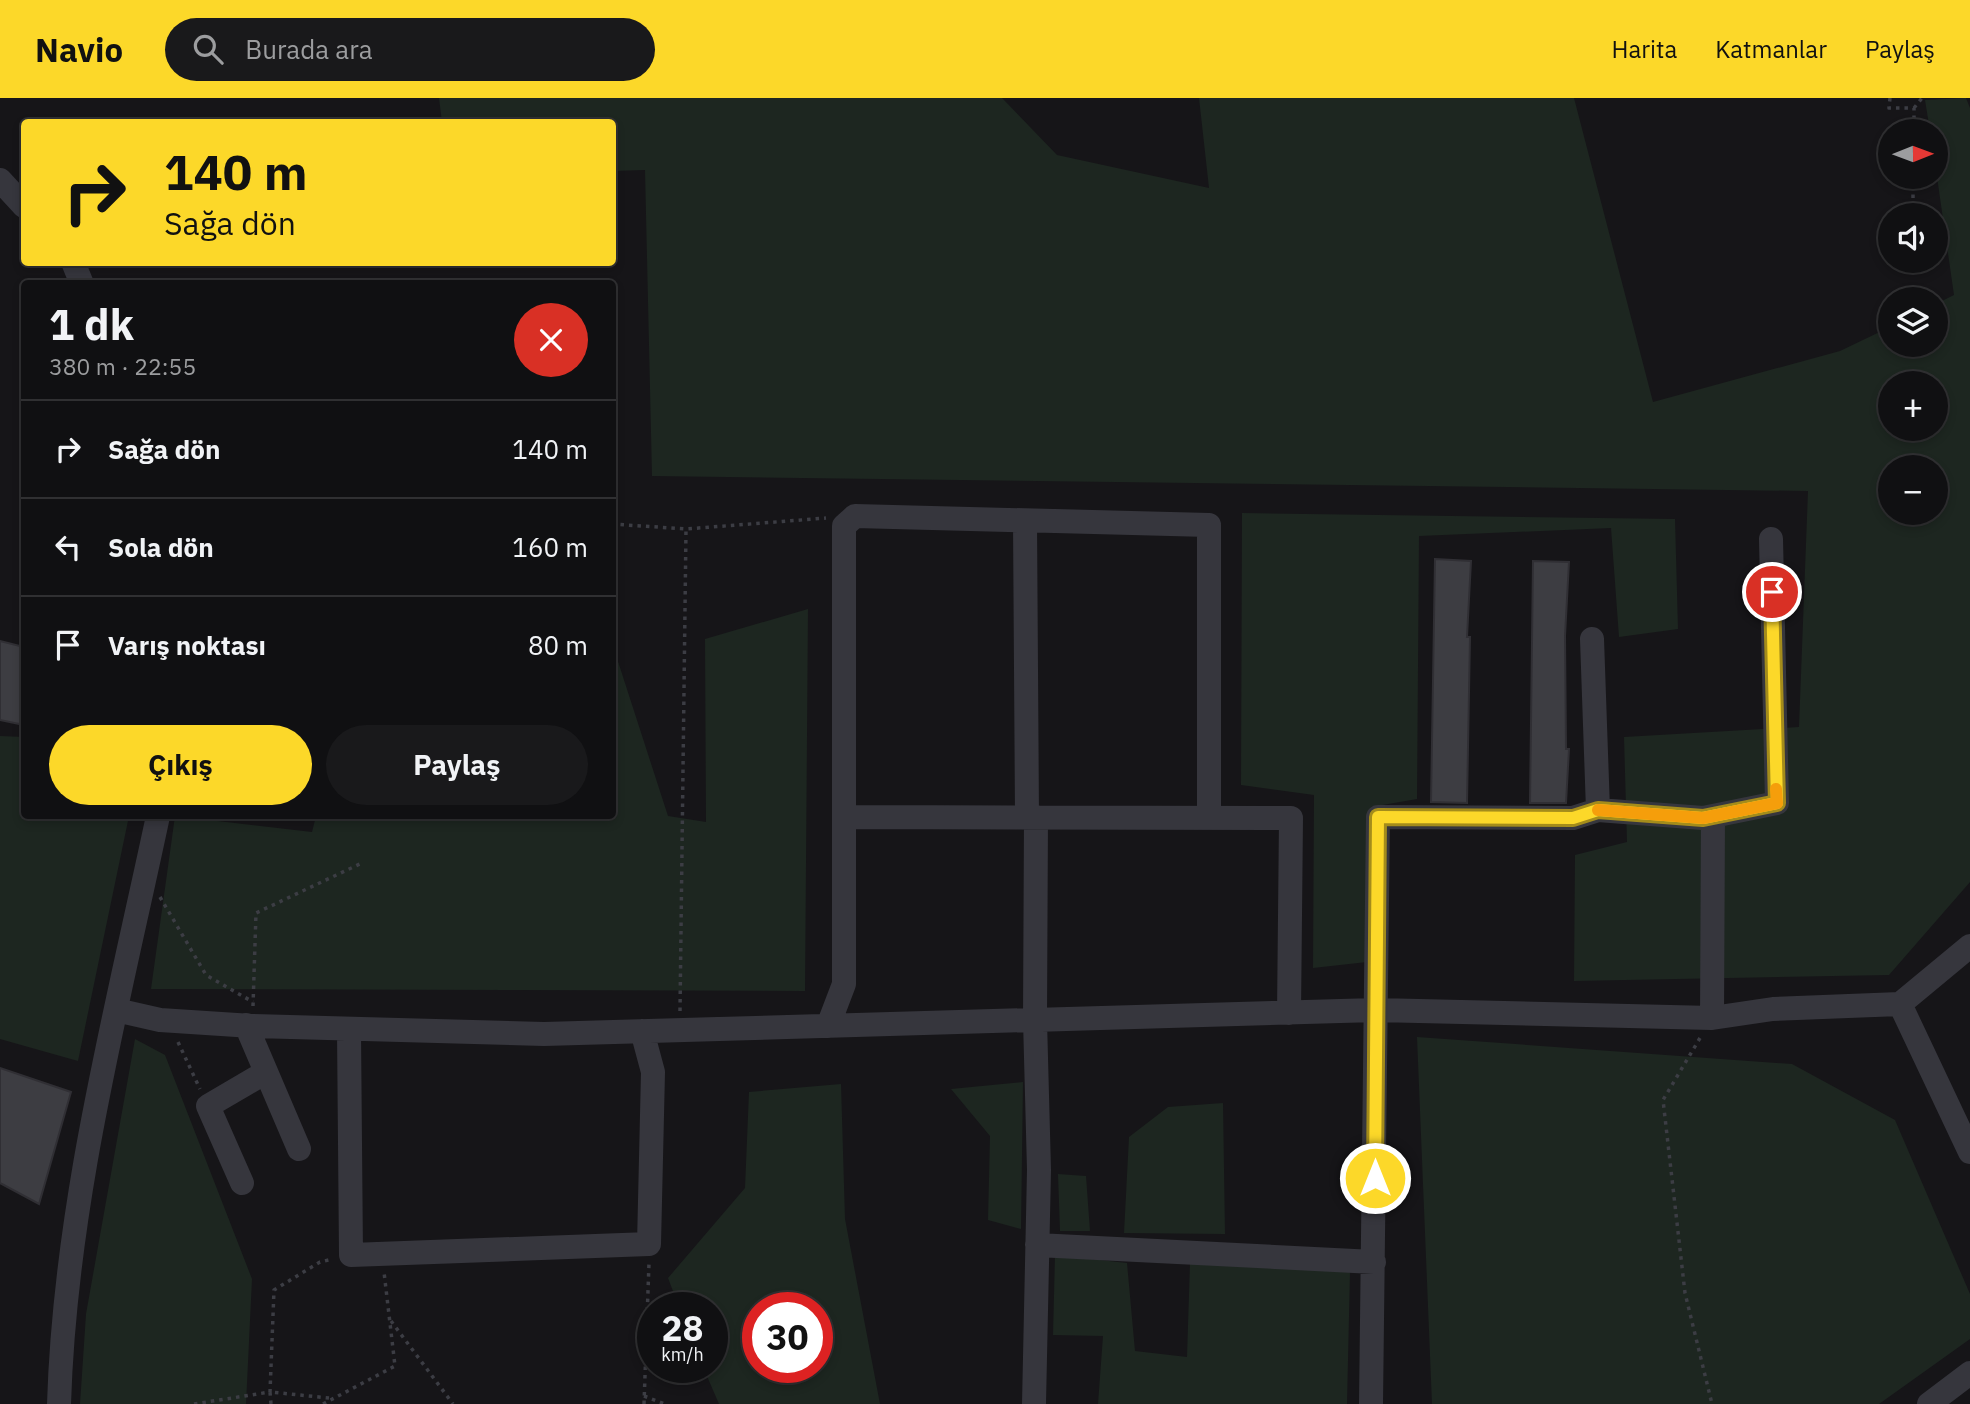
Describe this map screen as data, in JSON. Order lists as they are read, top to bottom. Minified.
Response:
{"north":"right","page":{"header":"Navio","search":"Burada ara","nav":["Harita","Katmanlar","Paylaş"],"map_buttons":["+","−"],"turn":["140 m","Sağa dön"],"heading":["1 dk","380 m · 22:55"],"list":[{"name":"Sağa dön","value":"140 m"},{"name":"Sola dön","value":"160 m"},{"name":"Varış noktası","value":"80 m"}],"buttons":["Çıkış","Paylaş"],"speed":"28 km/h","limit":"30"}}
